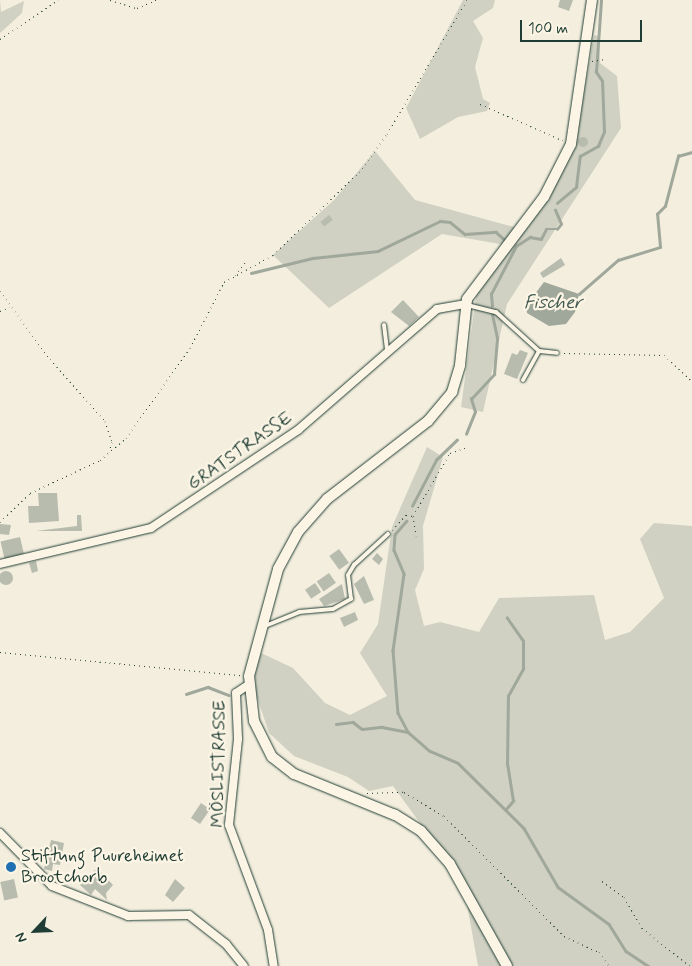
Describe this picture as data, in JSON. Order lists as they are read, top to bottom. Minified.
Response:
{"streets":{"street":["GRATSTRASSE","MÖSLISTRASSE"]},"water":["Fischer"],"places":["Stiftung Puureheimet Brootchorb"],"scale_bar":"100 m","north":"bottom left"}
